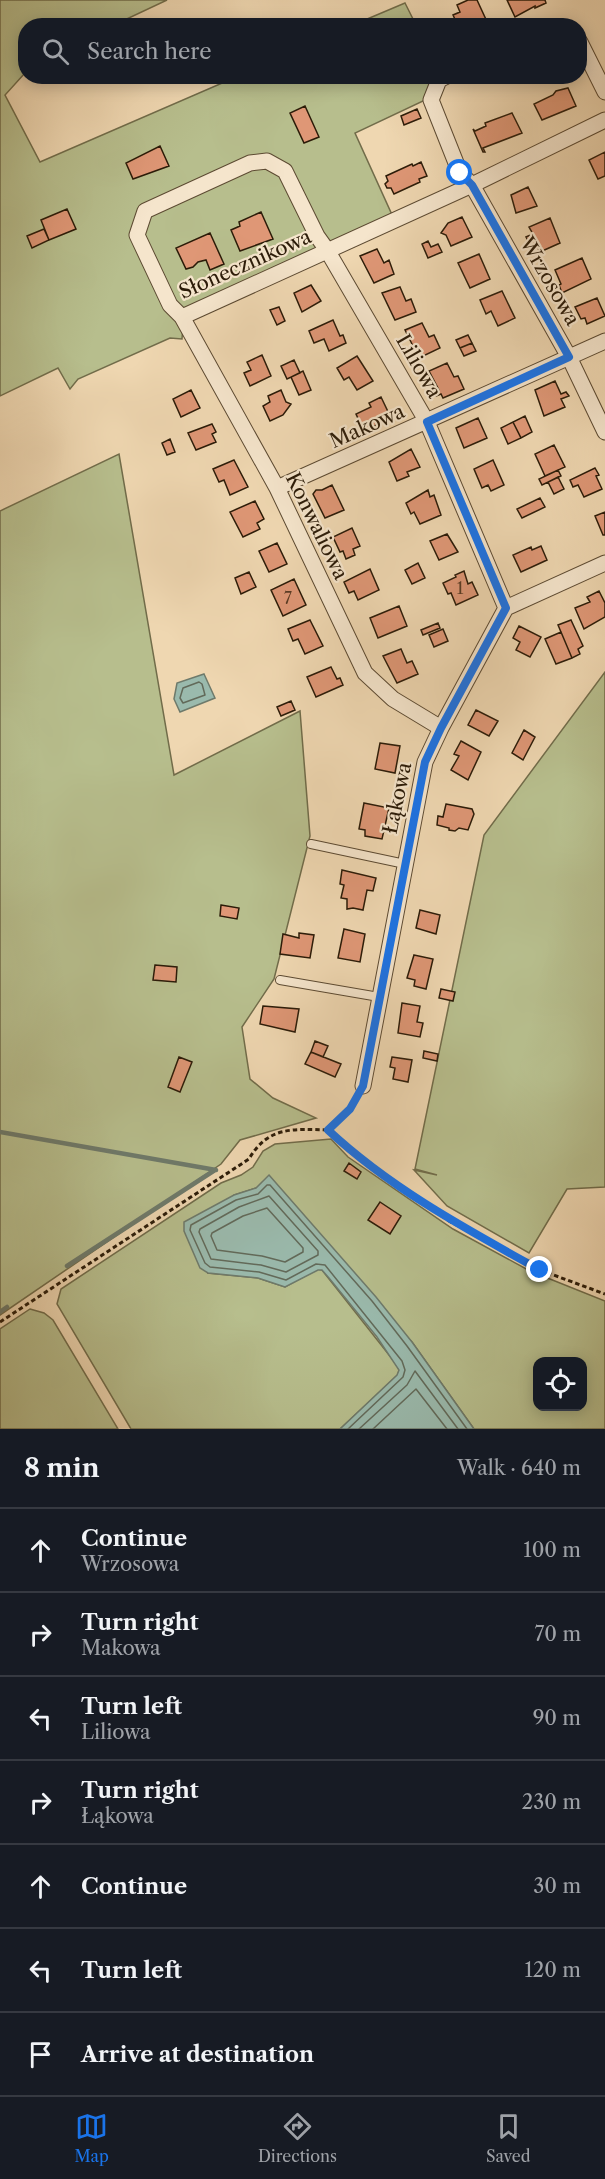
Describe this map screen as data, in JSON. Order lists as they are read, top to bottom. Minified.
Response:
{"streets":{"street":["Słonecznikowa","Wrzosowa","Liliowa","Makowa","Konwaliowa","Łąkowa"]},"crossings":[["Słonecznikowa","Wrzosowa"],["Słonecznikowa","Liliowa"],["Słonecznikowa","Konwaliowa"],["Wrzosowa","Makowa"],["Liliowa","Makowa"],["Liliowa","Łąkowa"],["Makowa","Konwaliowa"],["Konwaliowa","Łąkowa"]],"house_numbers":["1","7"],"page":{"search":"Search here","heading":["8 min","Walk · 640 m"],"list":[["Continue","Wrzosowa","100 m"],["Turn right","Makowa","70 m"],["Turn left","Liliowa","90 m"],["Turn right","Łąkowa","230 m"],["Continue","30 m"],["Turn left","120 m"],"Arrive at destination"],"nav":["Map","Directions","Saved"]}}
